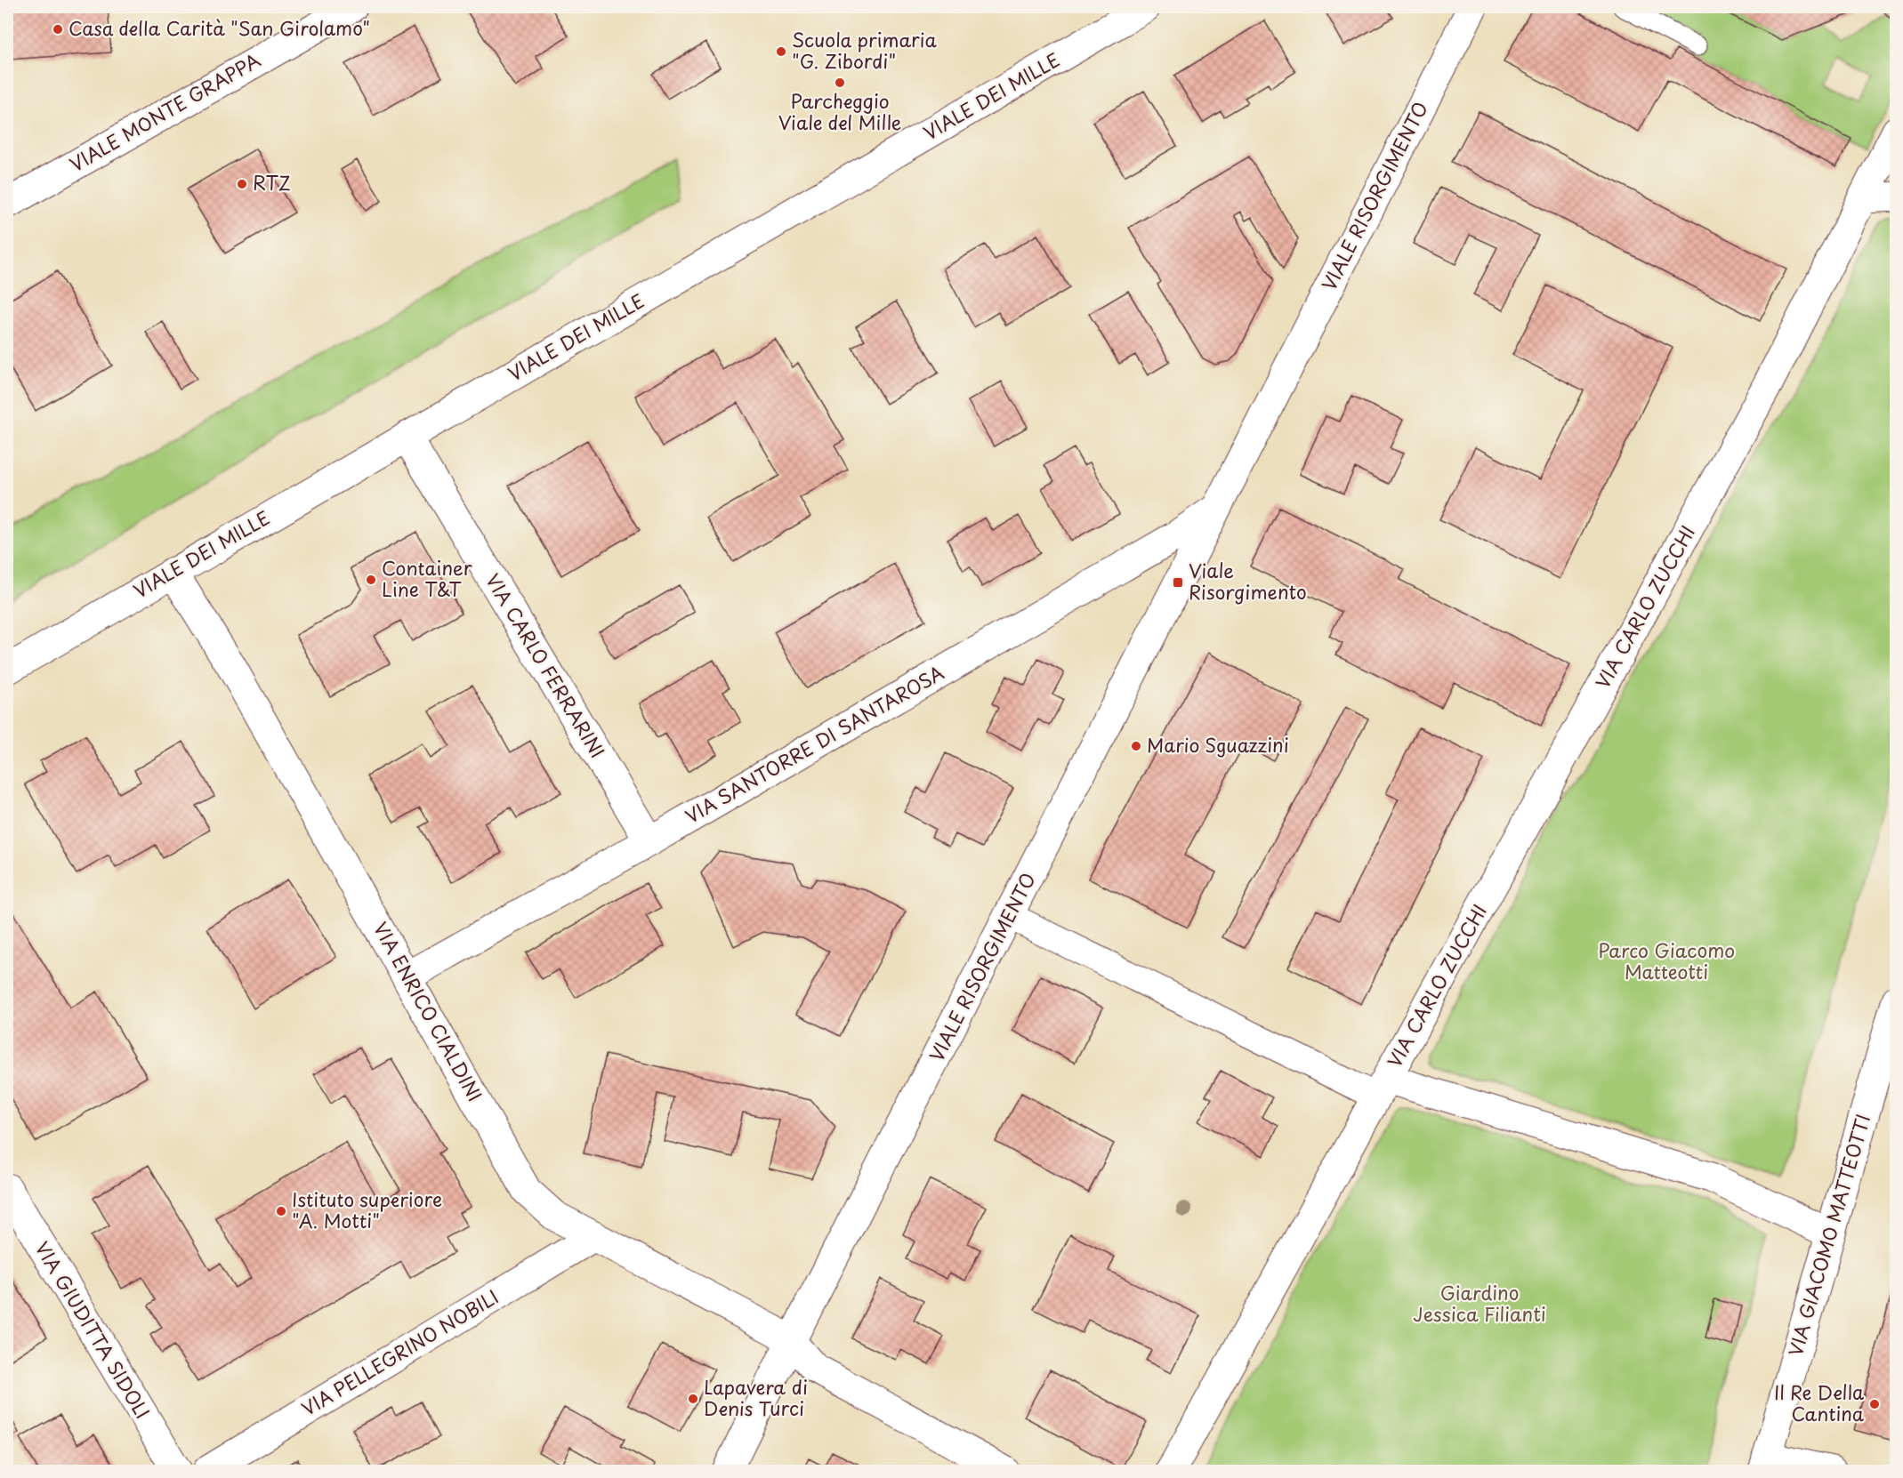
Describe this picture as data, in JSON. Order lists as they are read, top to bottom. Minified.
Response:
{"streets":{"street":["VIALE DEI MILLE","VIALE MONTE GRAPPA","VIALE RISORGIMENTO","VIA CARLO ZUCCHI","VIA CARLO FERRARINI","VIA SANTORRE DI SANTAROSA","VIA ENRICO CIALDINI","VIA GIACOMO MATTEOTTI","VIA GIUDITTA SIDOLI","VIA PELLEGRINO NOBILI"]},"crossings":[["VIALE DEI MILLE","VIA CARLO FERRARINI"],["VIALE DEI MILLE","VIA ENRICO CIALDINI"],["VIALE RISORGIMENTO","VIA SANTORRE DI SANTAROSA"],["VIALE RISORGIMENTO","VIA ENRICO CIALDINI"],["VIA CARLO ZUCCHI","VIA GIACOMO MATTEOTTI"],["VIA CARLO FERRARINI","VIA SANTORRE DI SANTAROSA"],["VIA SANTORRE DI SANTAROSA","VIA ENRICO CIALDINI"],["VIA ENRICO CIALDINI","VIA PELLEGRINO NOBILI"]],"parks":["Parco Giacomo Matteotti","Giardino Jessica Filianti"],"places":{"other":["Casa della Carità \"San Girolamo\"","Scuola primaria \"G. Zibordi\"","Parcheggio Viale del Mille","RTZ","Container Line T&T","Mario Sguazzini","Istituto superiore \"A. Motti\"","Lapavera di Denis Turci","Il Re Della Cantina"],"transit":["Viale Risorgimento"]}}
